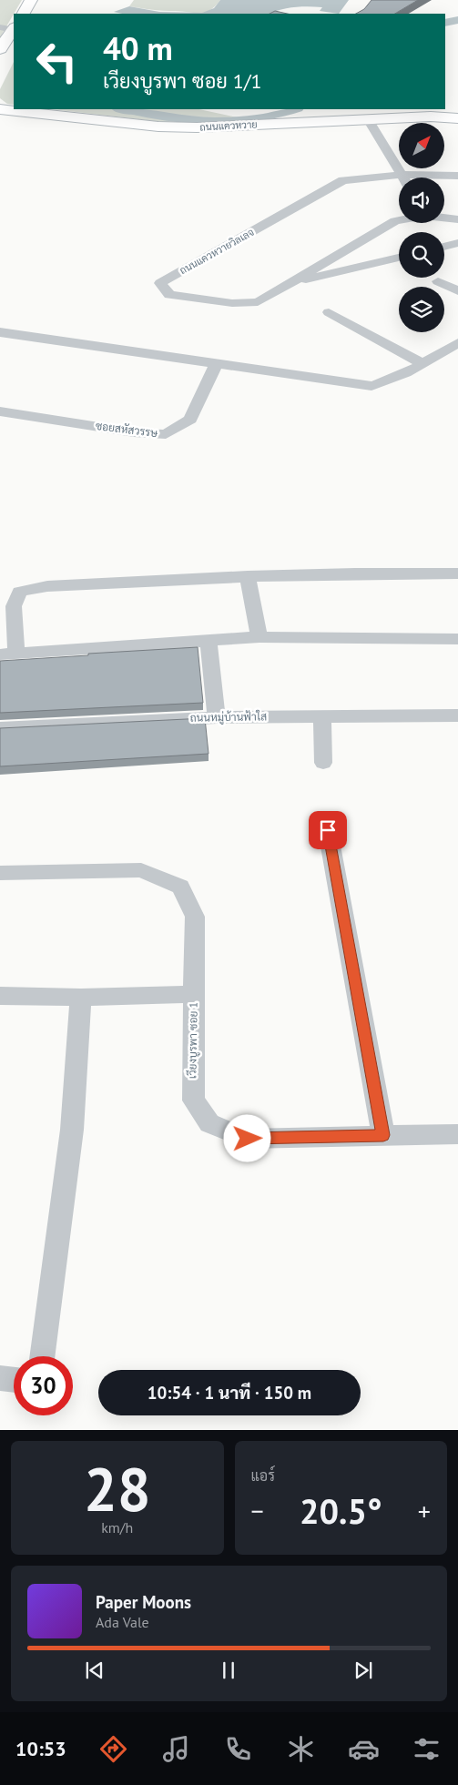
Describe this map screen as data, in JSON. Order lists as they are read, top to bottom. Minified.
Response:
{"streets":{"street":["ถนนแควหวาย","ถนนแควหวายวิลเลจ","ซอยสหัสวรรษ","ถนนหมู่บ้านฟ้าใส","เวียงบูรพา ซอย 1"]},"north":"top right","page":{"turn":["40 m","เวียงบูรพา ซอย 1/1"],"limit":"30","trip":"10:54 · 1 นาที · 150 m","tile":[["28","km/h"],"แอร์"],"heat":["−","20.5°","+"],"song":["Paper Moons","Ada Vale"],"tabs":"10:53"}}
